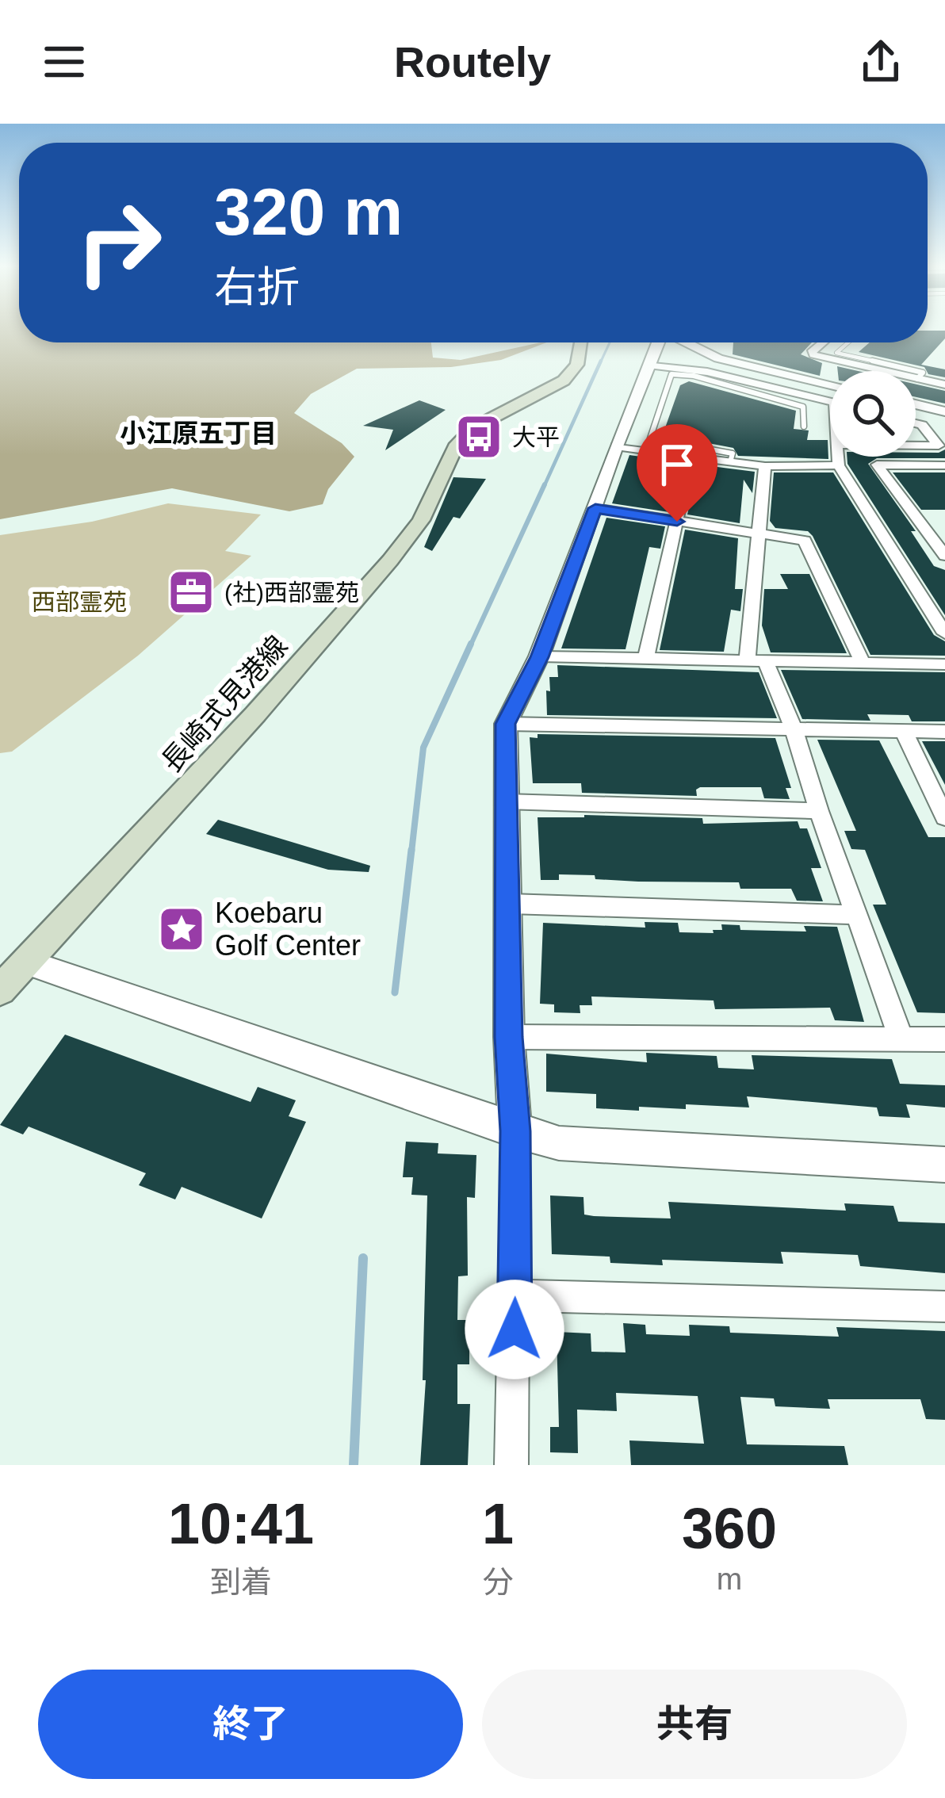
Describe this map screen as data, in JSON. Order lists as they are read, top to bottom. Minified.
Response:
{"streets":{"main road":["長崎式見港線"]},"districts":["小江原五丁目"],"parks":["西部霊苑"],"places":{"bus stop":["大平"],"office":["(社)西部霊苑"],"place":["Koebaru Golf Center"]},"page":{"header":"Routely","turn":["320 m","右折"],"eta":["10:41","到着","1","分","360","m"],"buttons":["終了","共有"]}}
